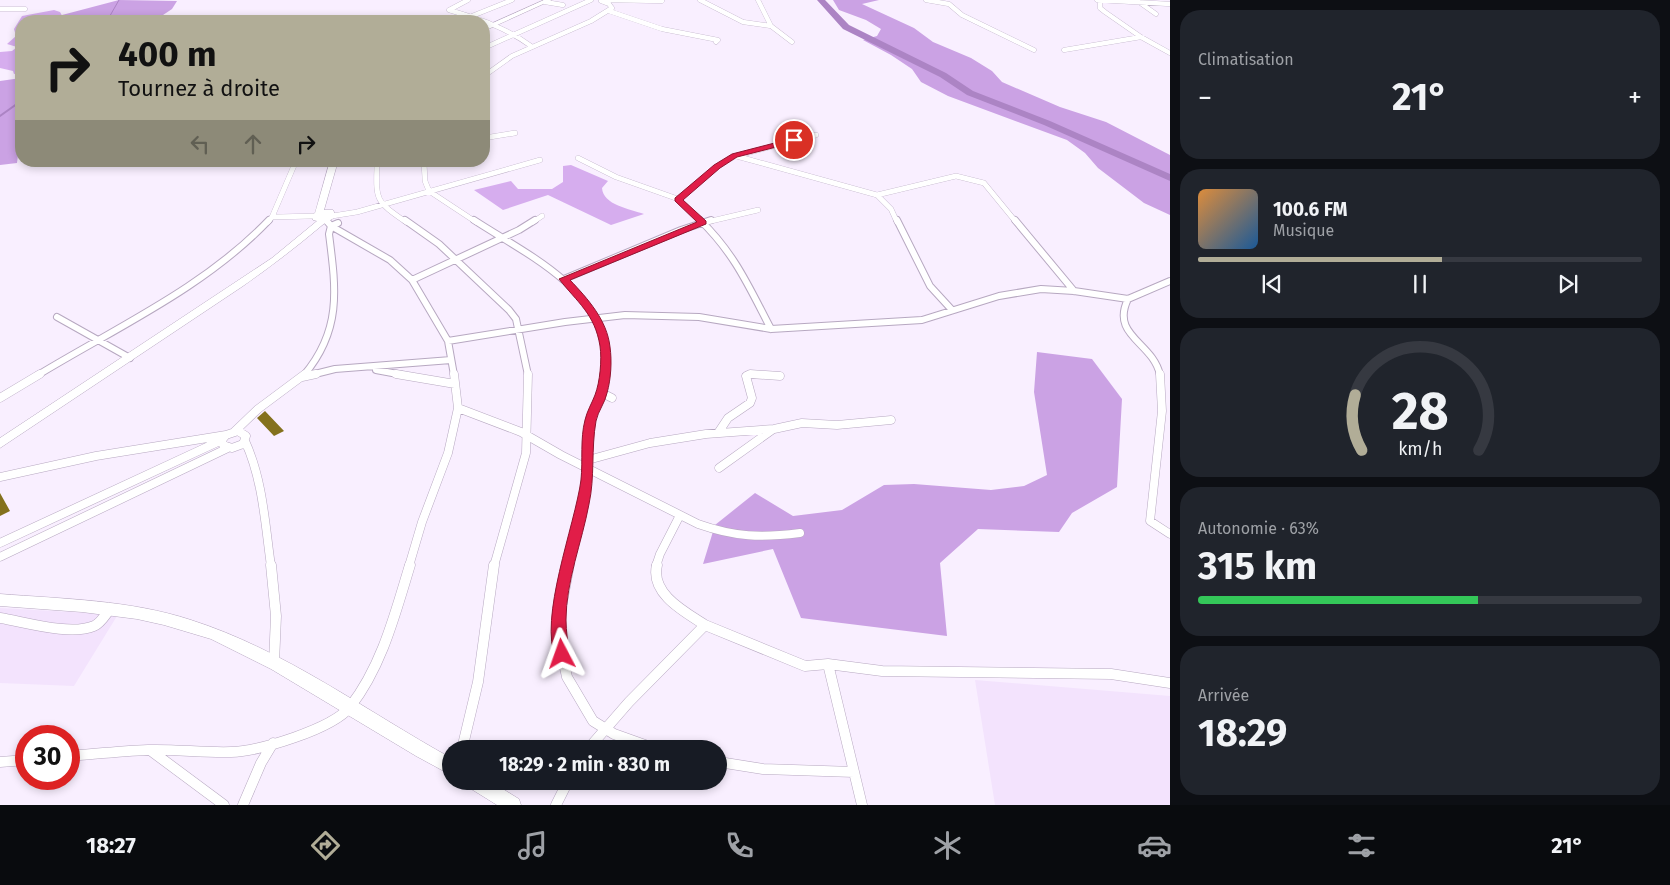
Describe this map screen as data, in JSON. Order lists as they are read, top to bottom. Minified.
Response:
{"page":{"tile":["Climatisation",["Autonomie · 63%","315 km"],["Arrivée","18:29"]],"turn":["400 m","Tournez à droite"],"heat":["−","21°","+"],"song":["100.6 FM","Musique"],"limit":"30","trip":"18:29 · 2 min · 830 m","tabs":["18:27","21°"],"gauge":["28","km/h"]}}
